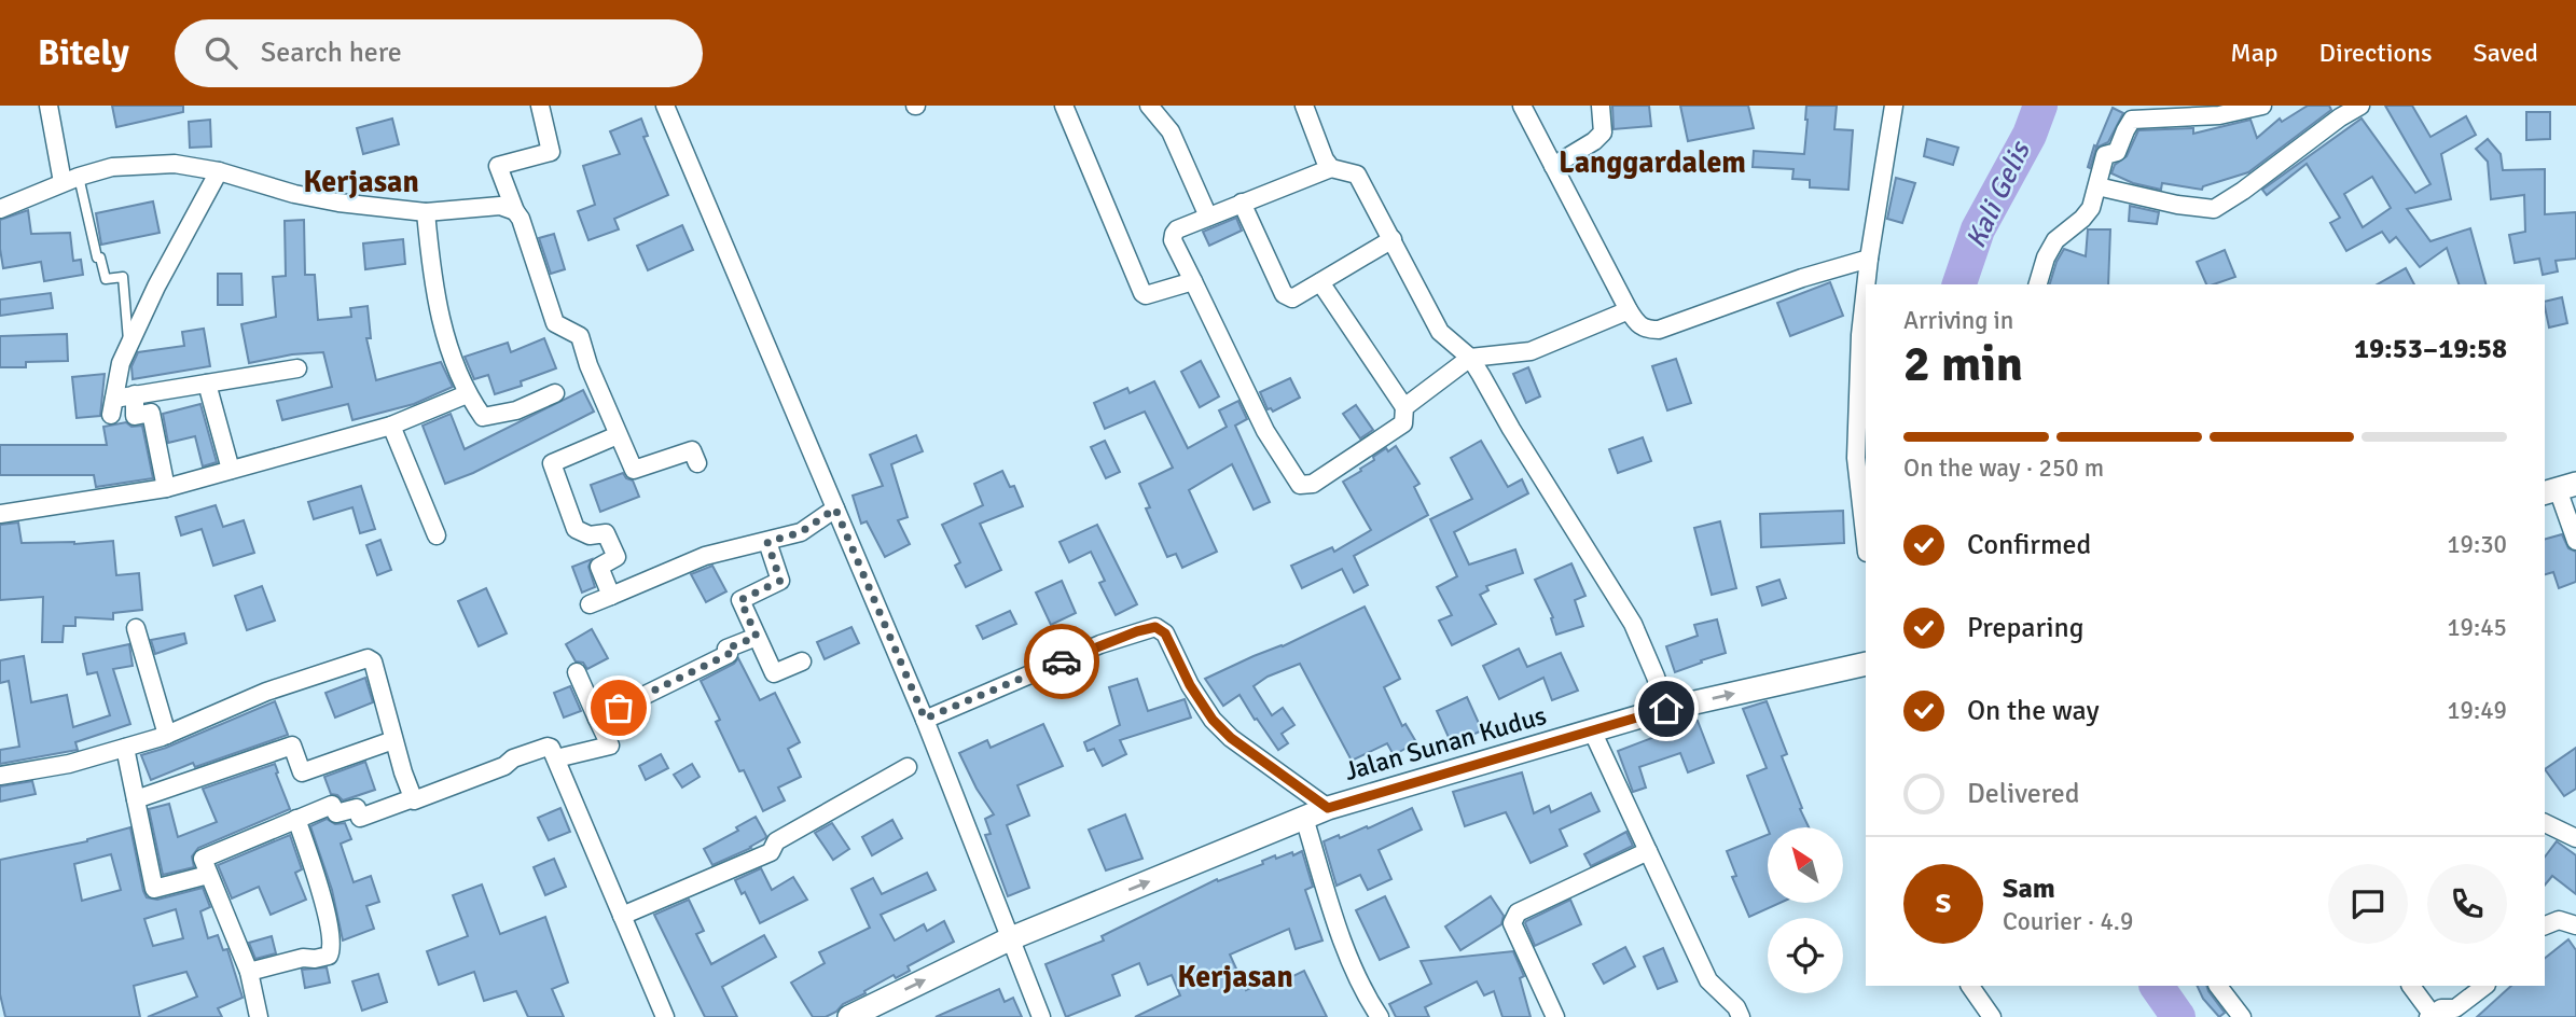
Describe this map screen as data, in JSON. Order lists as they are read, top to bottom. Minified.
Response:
{"streets":{"main road":["Jalan Sunan Kudus"]},"one_way":["Jalan Sunan Kudus"],"districts":["Langgardalem","Kerjasan","Kerjasan"],"water":["Kali Gelis"],"north":"top left","page":{"header":"Bitely","search":"Search here","nav":["Map","Directions","Saved"],"heading":["2 min","Arriving in","19:53–19:58"],"panel":["Sam","Courier · 4.9"],"bar":"On the way · 250 m","list":[["Confirmed","19:30"],["Preparing","19:45"],["On the way","19:49"],"Delivered"],"round":"S"}}
